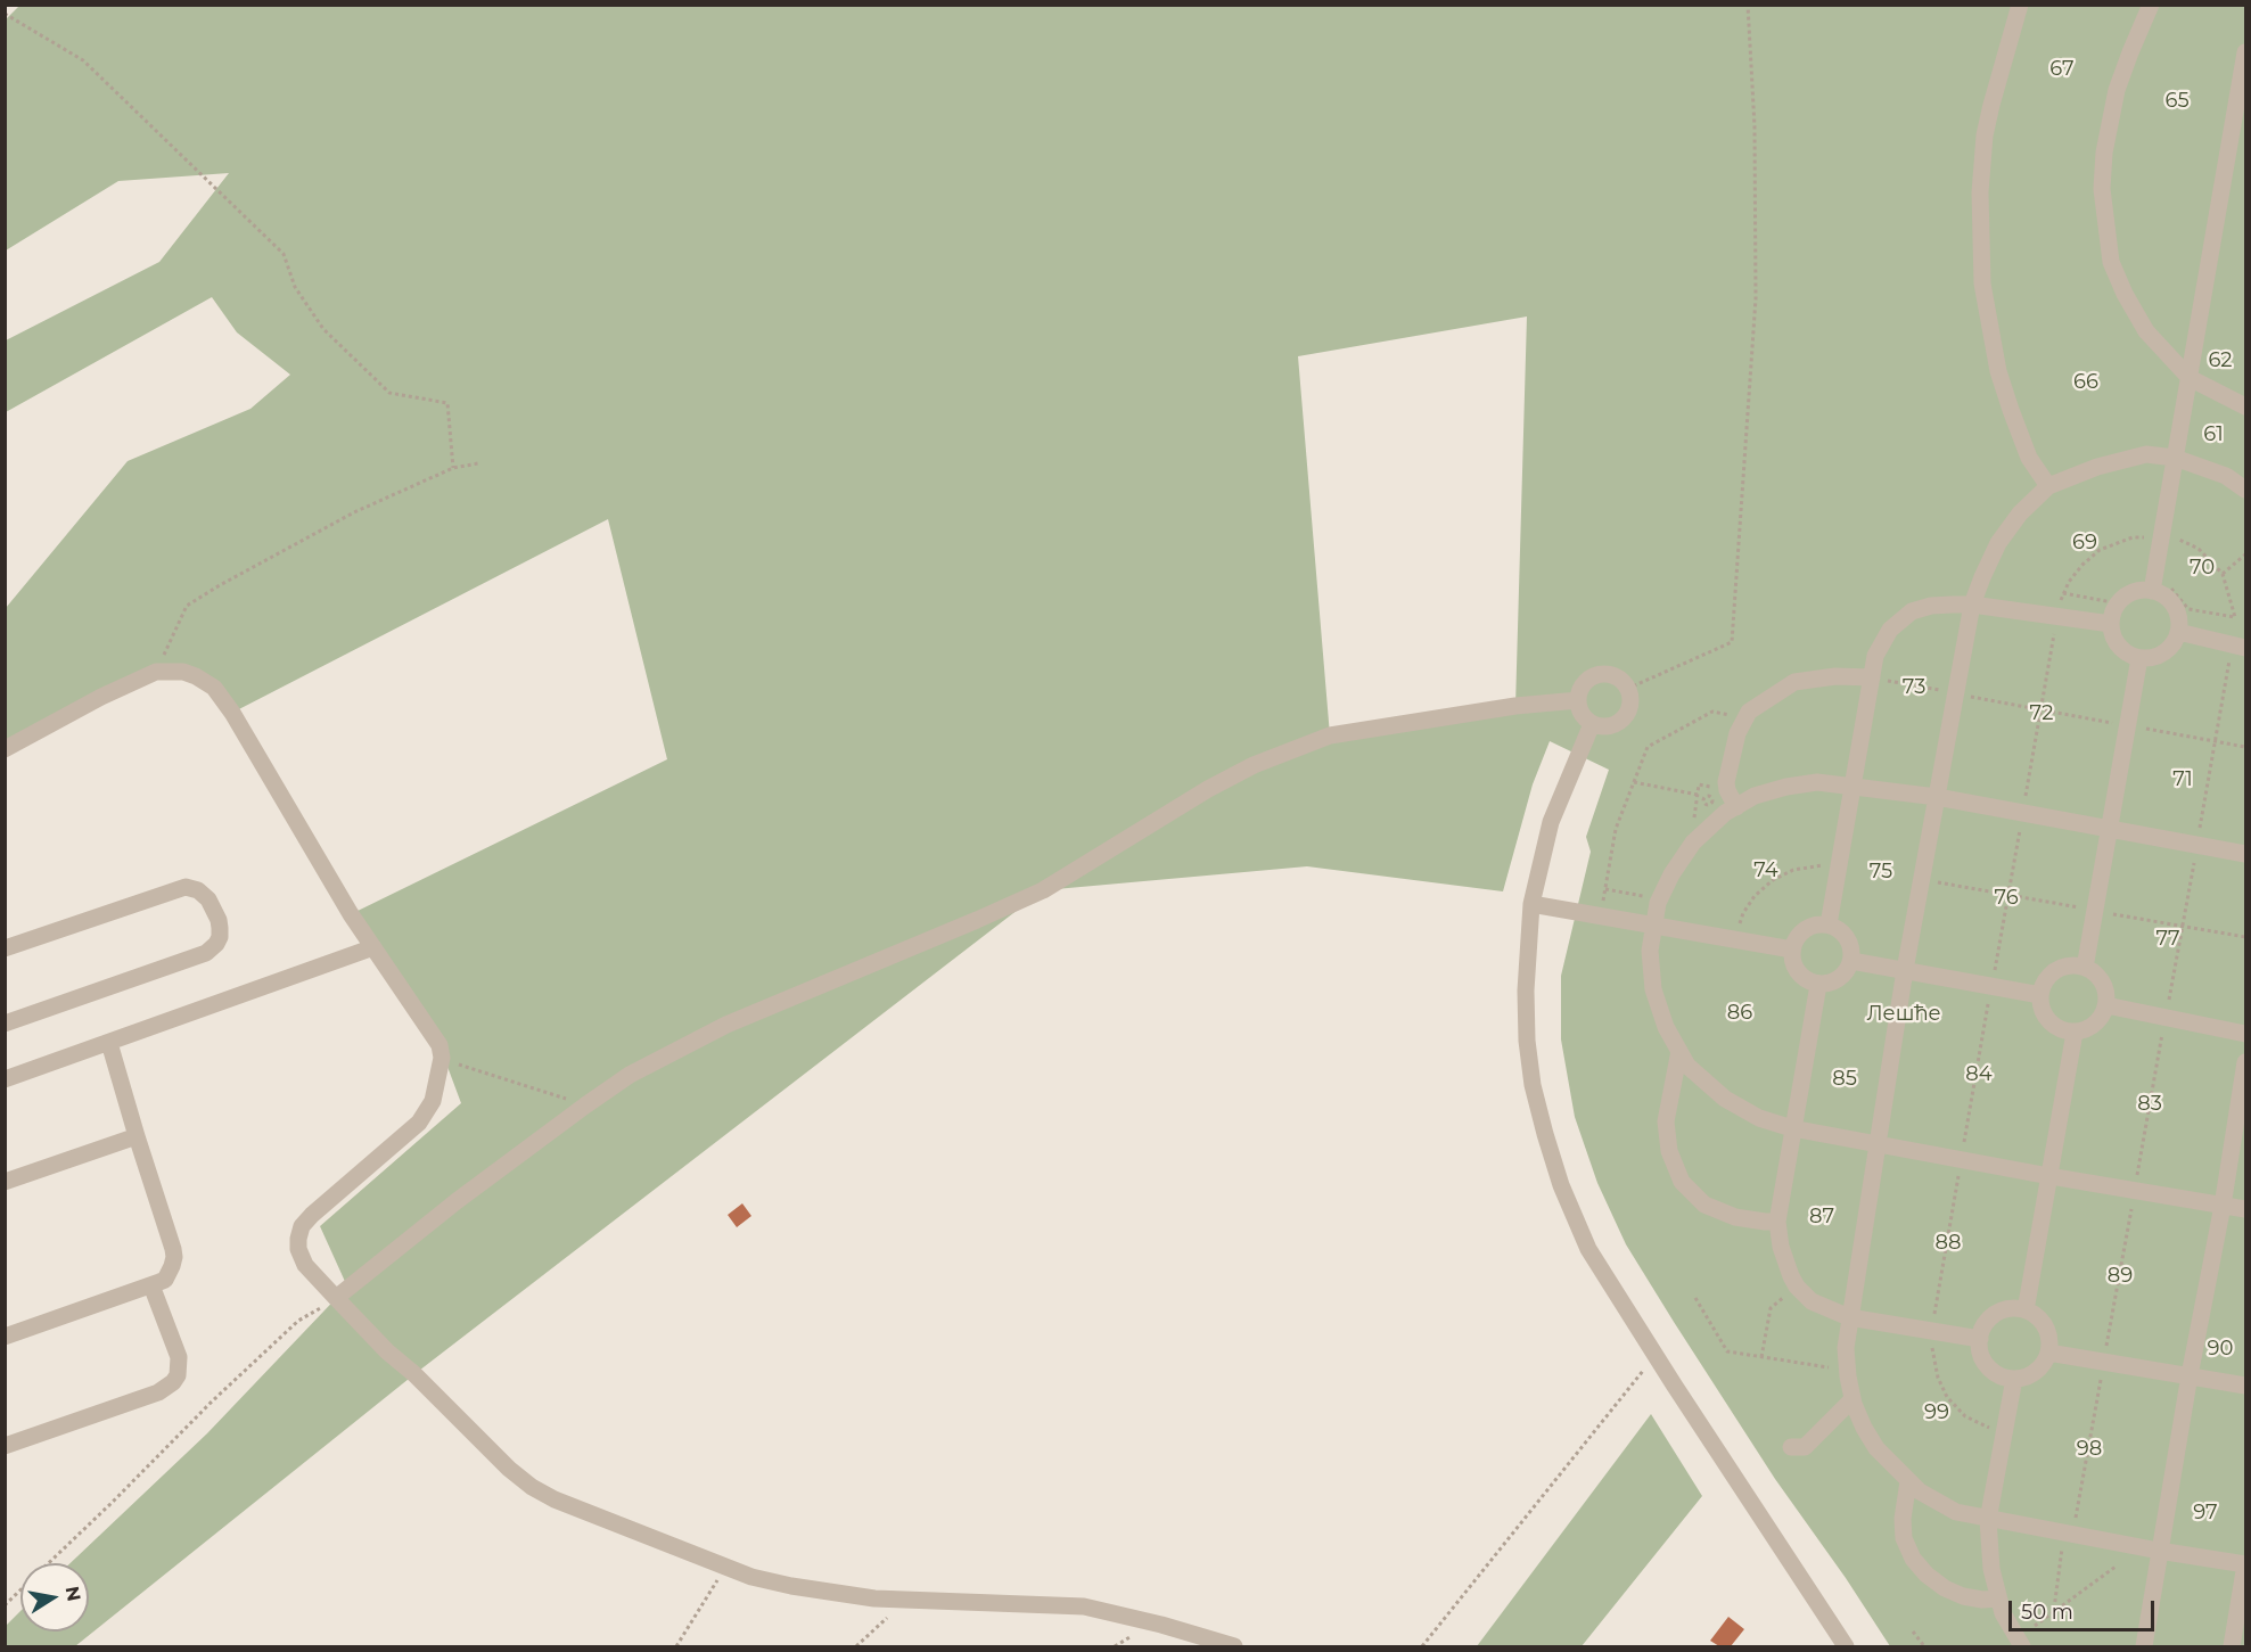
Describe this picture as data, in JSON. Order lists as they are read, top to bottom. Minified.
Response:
{"parks":["67","65","62","66","61","69","70","73","72","71","74","75","76","77","86","Лешће","84","85","83","87","88","89","90","99","98","97"],"scale_bar":"50 m","north":"right"}
